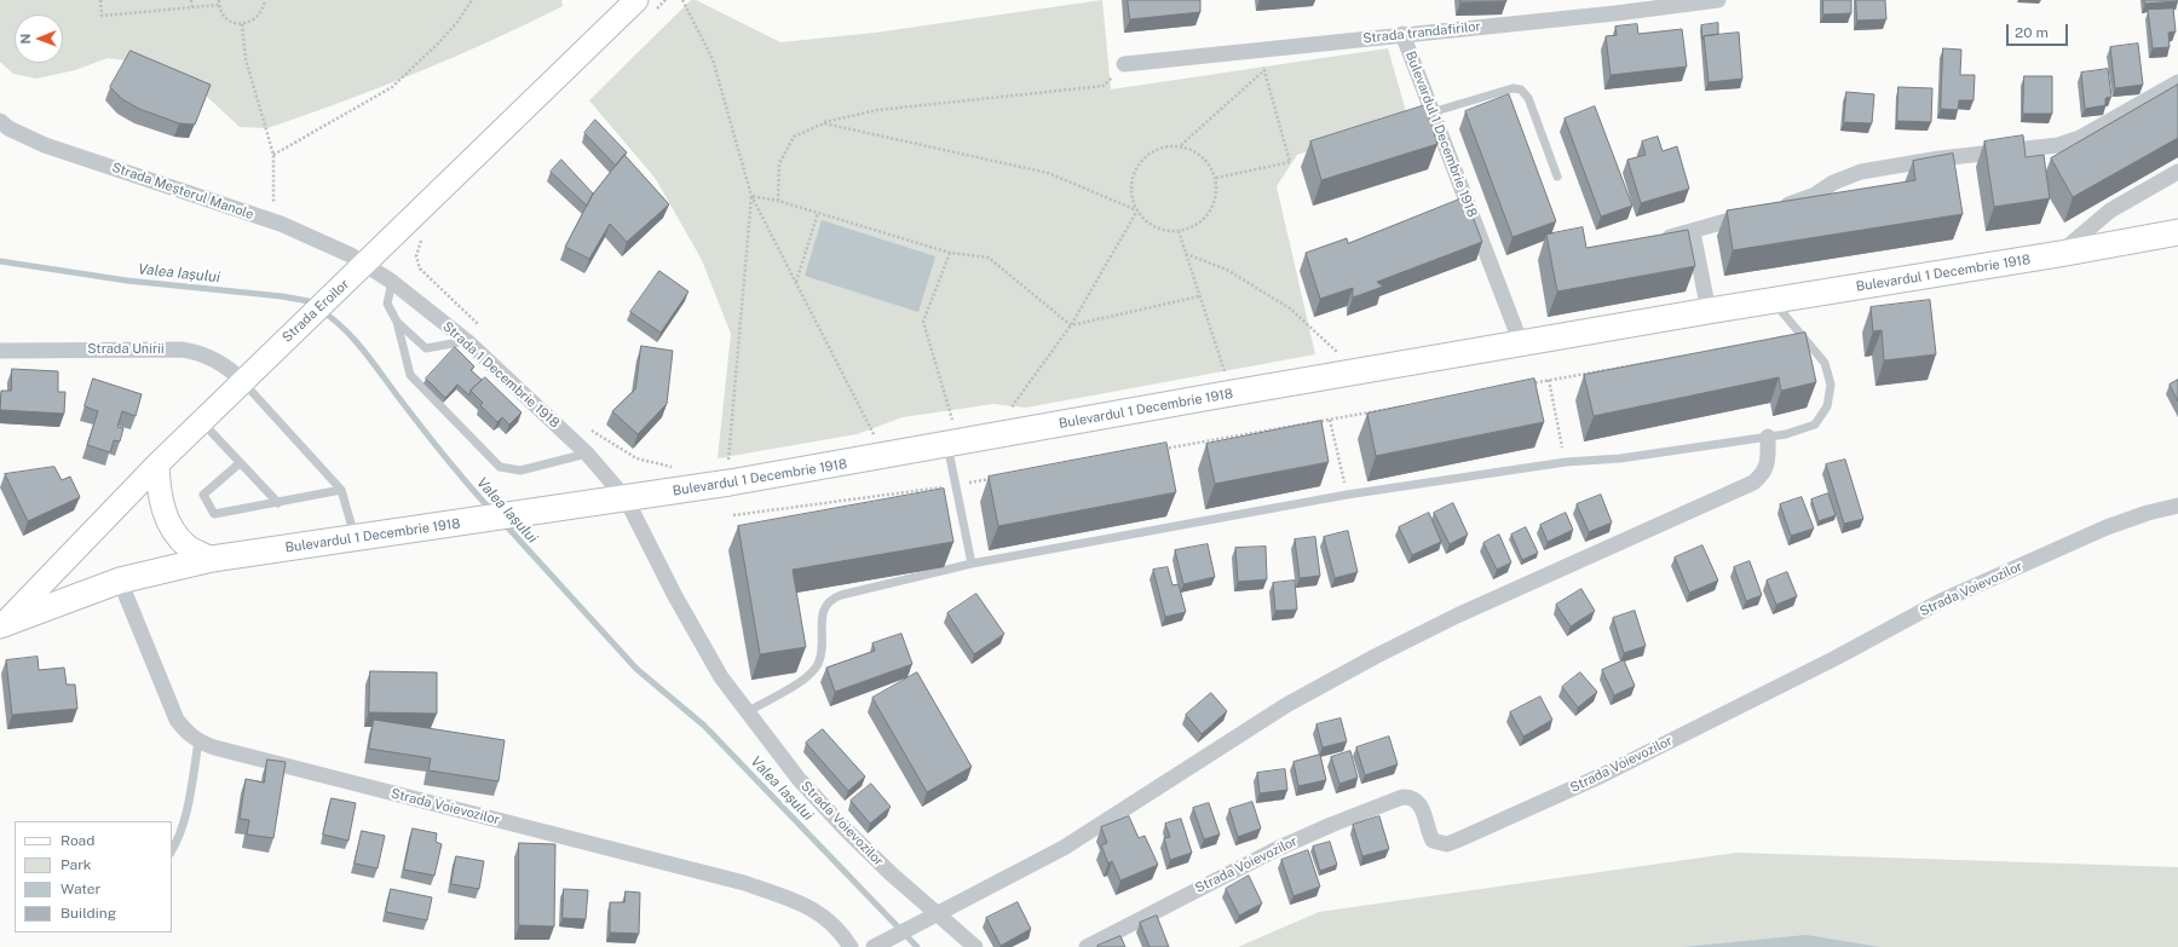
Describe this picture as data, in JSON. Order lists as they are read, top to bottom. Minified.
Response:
{"streets":{"main road":["Bulevardul 1 Decembrie 1918","Strada Eroilor"],"street":["Strada trandafirilor","Strada Meșterul Manole","Strada Unirii","Strada 1 Decembrie 1918","Strada Voievozilor"]},"crossings":[["Strada trandafirilor","Bulevardul 1 Decembrie 1918"],["Bulevardul 1 Decembrie 1918","Strada Eroilor"],["Bulevardul 1 Decembrie 1918","Strada 1 Decembrie 1918"],["Bulevardul 1 Decembrie 1918","Strada Voievozilor"],["Strada Meșterul Manole","Strada Eroilor"],["Strada Meșterul Manole","Strada 1 Decembrie 1918"],["Strada Eroilor","Strada Unirii"],["Strada Eroilor","Strada 1 Decembrie 1918"],["Strada 1 Decembrie 1918","Strada Voievozilor"]],"water":["Valea Iașului"],"legend":["Road","Park","Water","Building"],"scale_bar":"20 m","north":"left"}
